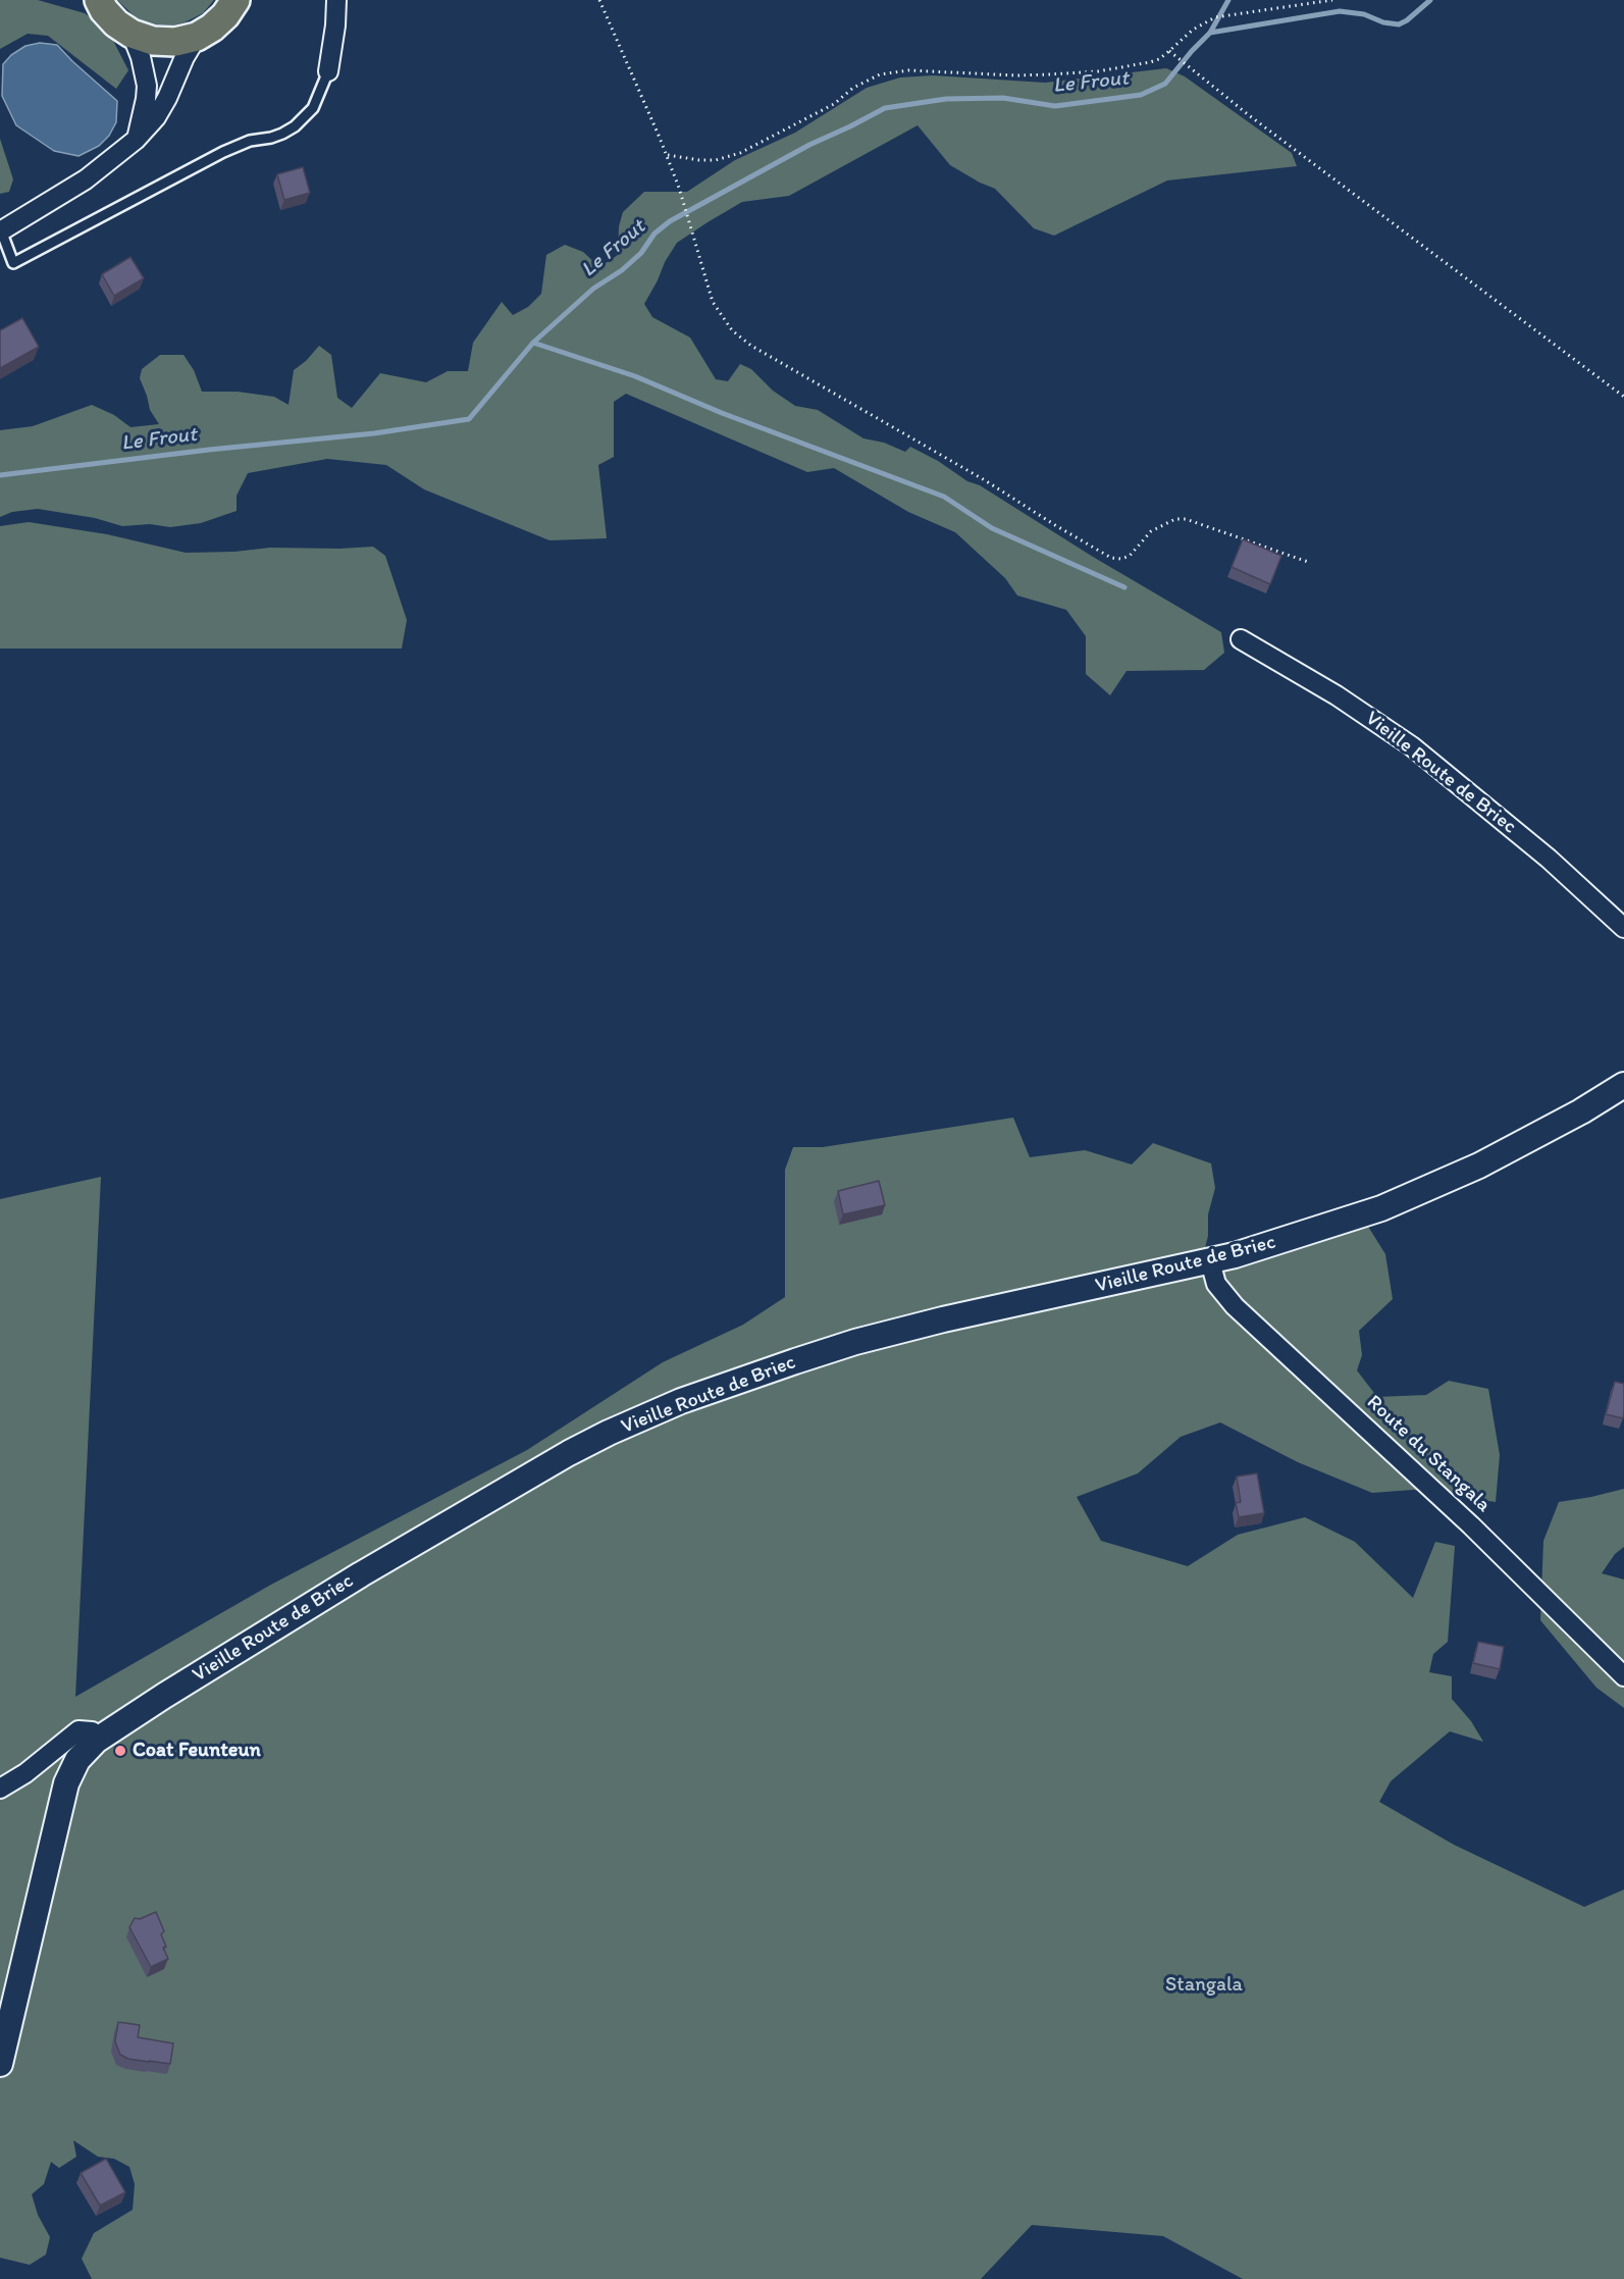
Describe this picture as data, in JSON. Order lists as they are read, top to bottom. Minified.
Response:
{"streets":{"street":["Vieille Route de Briec","Route du Stangala"]},"crossings":[["Vieille Route de Briec","Route du Stangala"]],"water":["Le Frout"],"parks":["Stangala"],"places":["Coat Feunteun"]}
